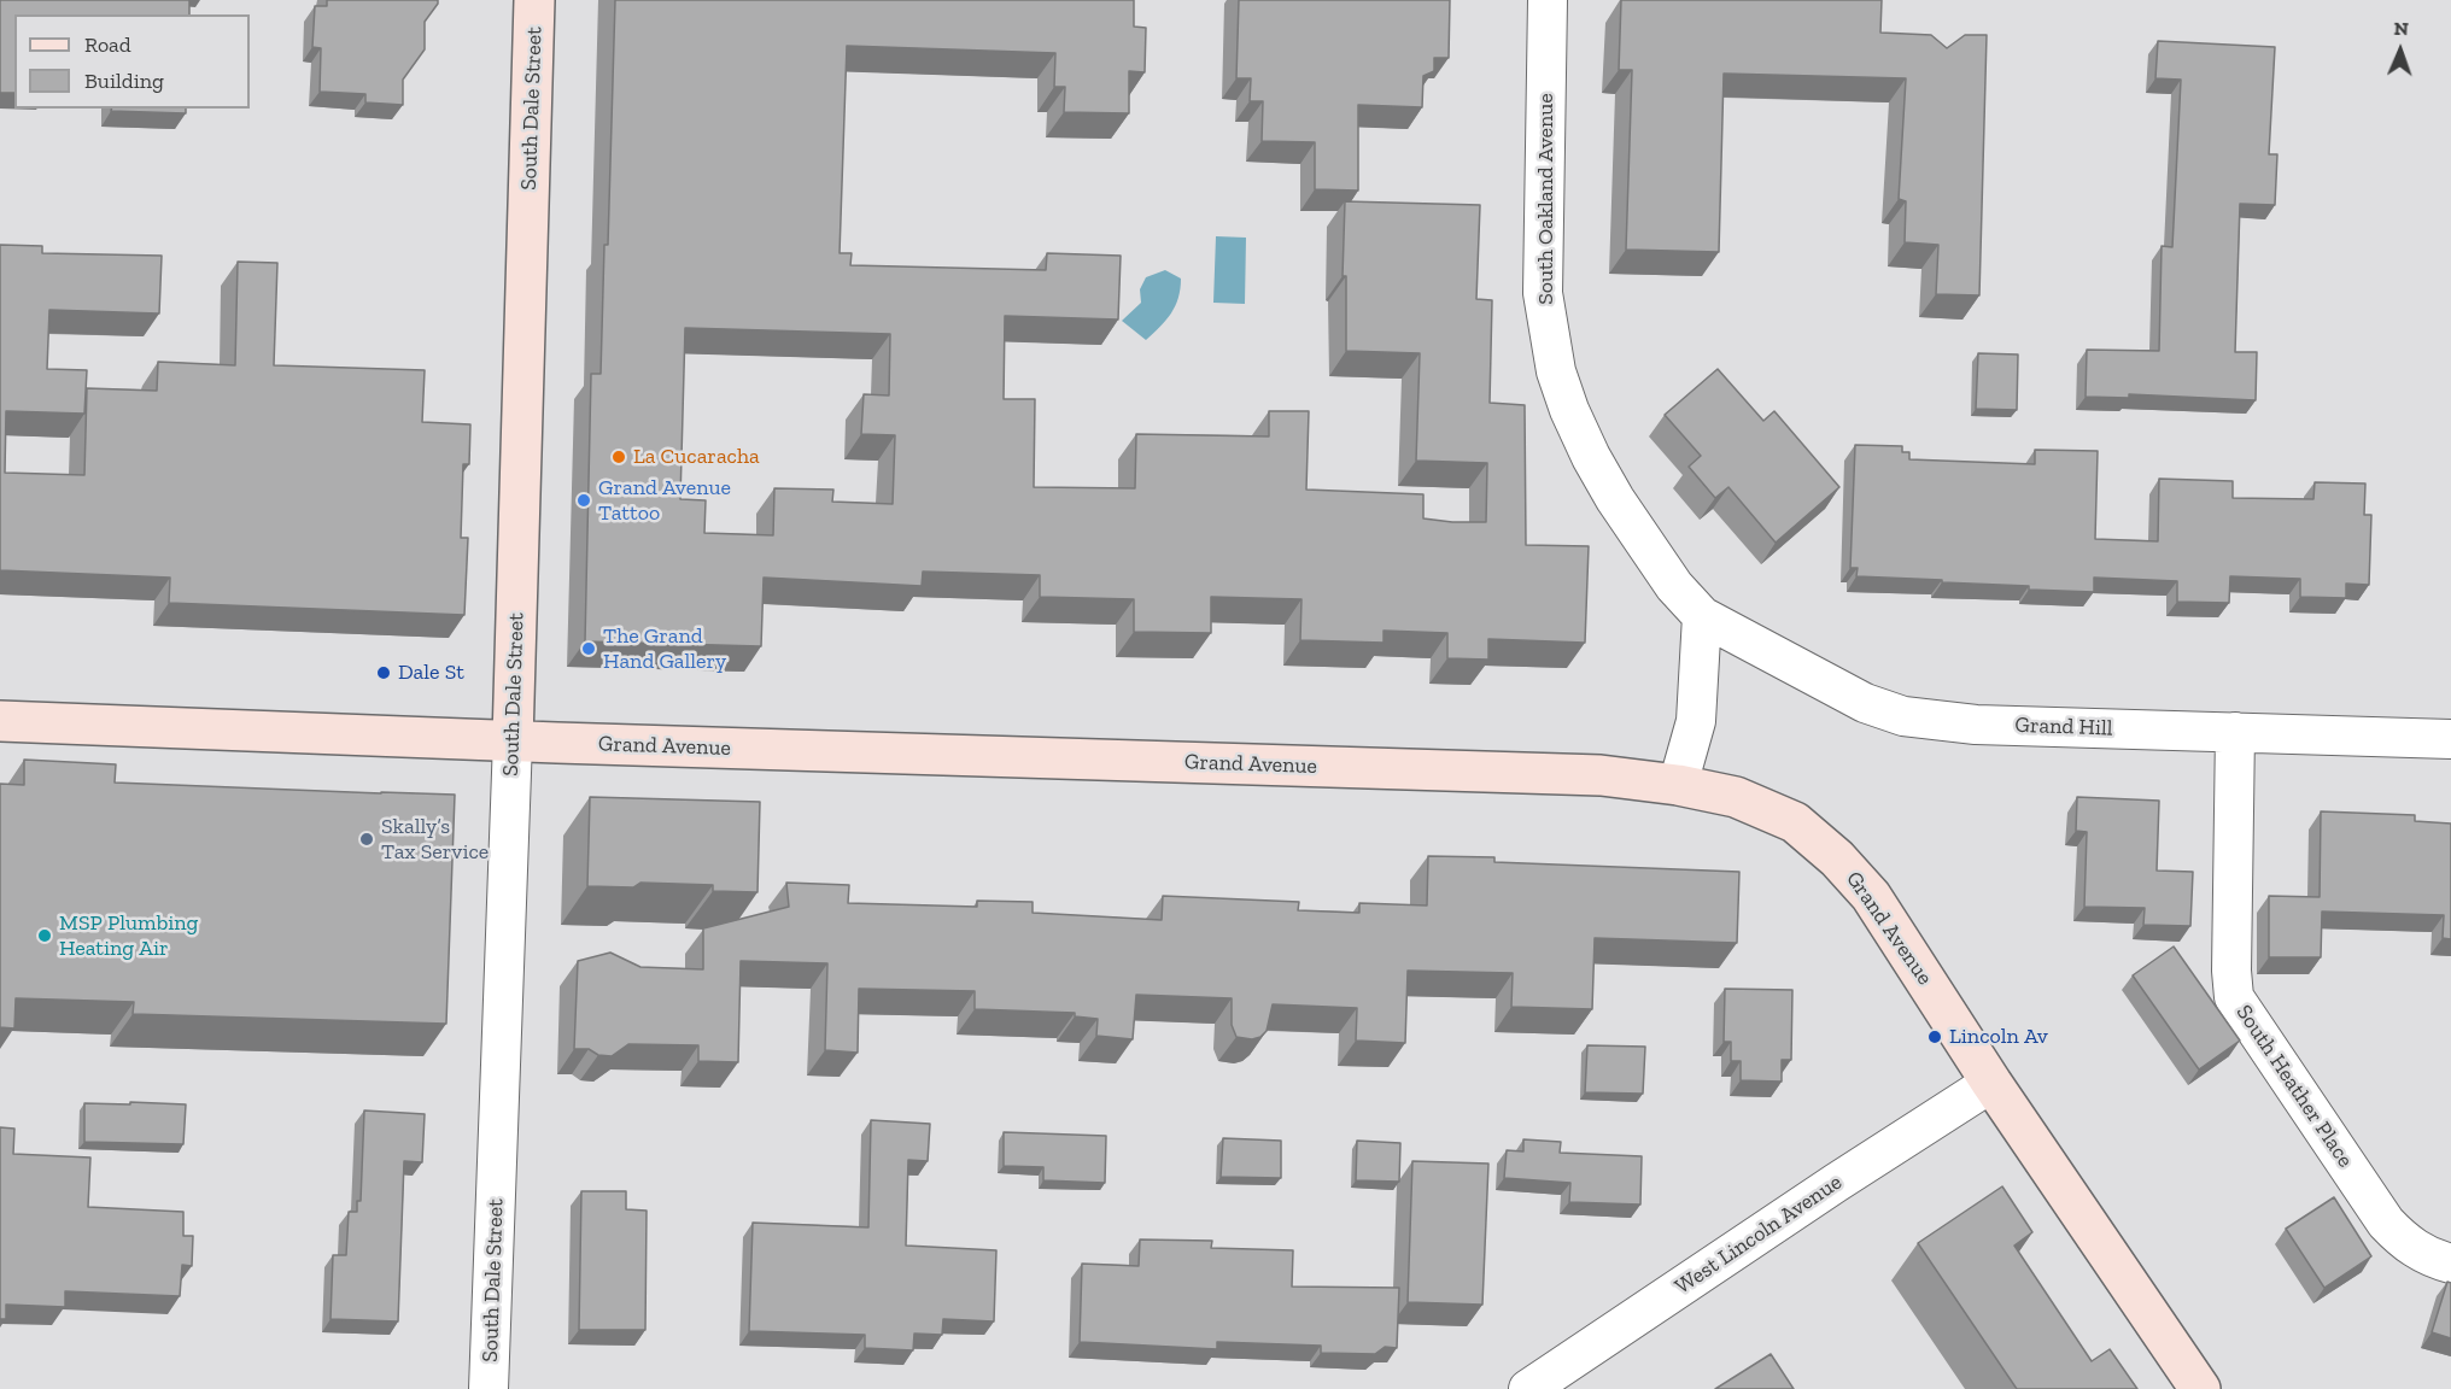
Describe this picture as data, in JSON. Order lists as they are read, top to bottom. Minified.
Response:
{"streets":{"main road":["South Dale Street","Grand Avenue"],"street":["South Oakland Avenue","Grand Hill","South Heather Place","West Lincoln Avenue"]},"crossings":[["South Dale Street","Grand Avenue"],["South Oakland Avenue","Grand Hill"],["Grand Hill","South Heather Place"],["Grand Avenue","West Lincoln Avenue"]],"places":["La Cucaracha","Grand Avenue Tattoo","The Grand Hand Gallery","Dale St","Skally’s Tax Service","MSP Plumbing Heating Air","Lincoln Av"],"legend":["Road","Building"],"north":"top"}
